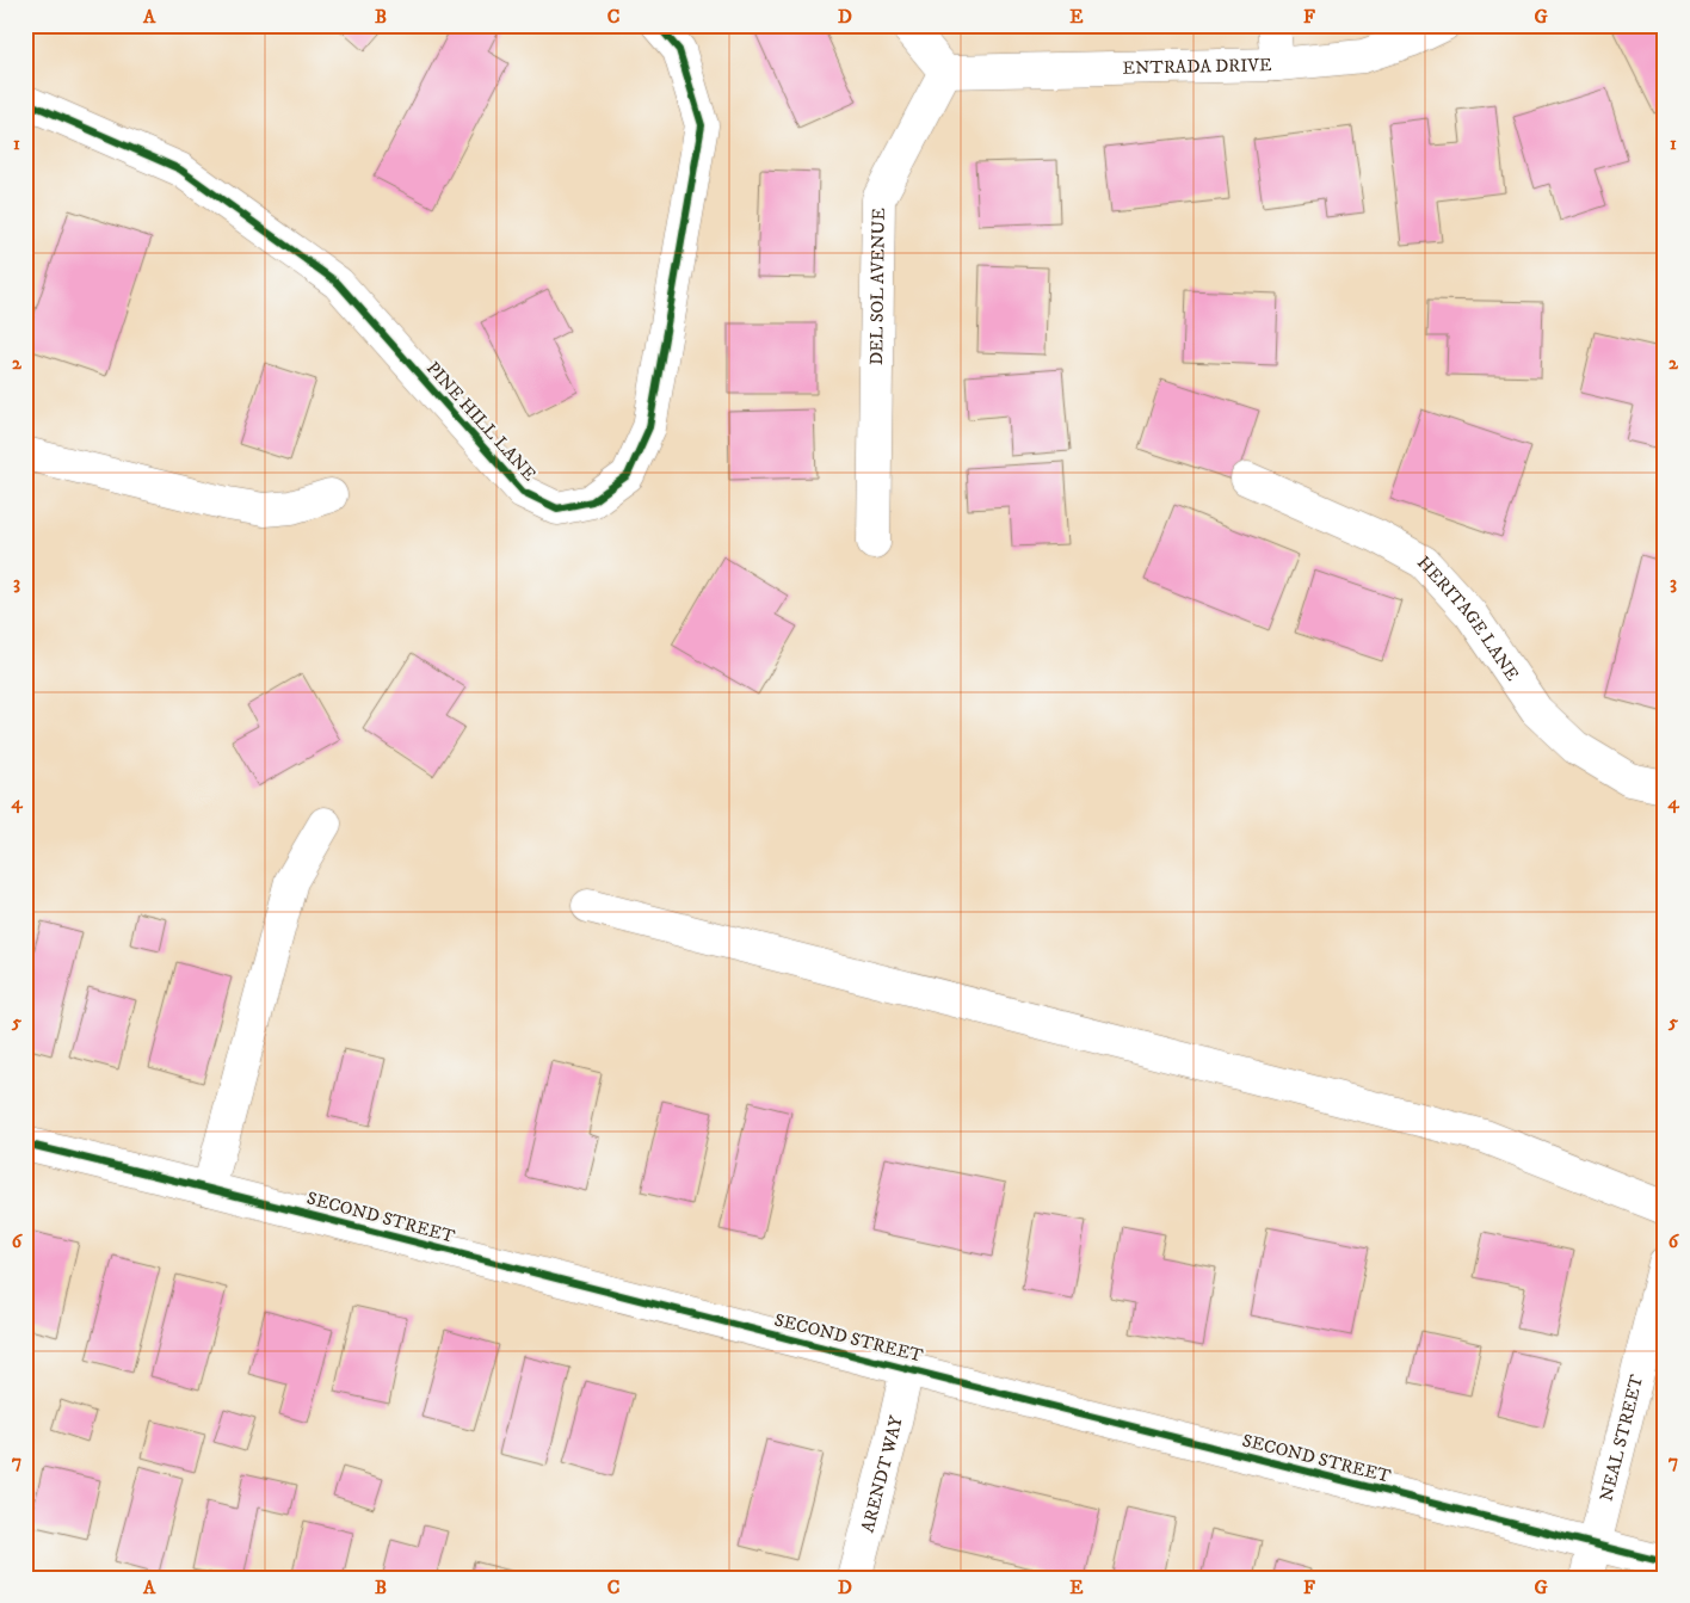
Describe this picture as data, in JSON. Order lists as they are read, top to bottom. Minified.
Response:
{"streets":{"street":["ENTRADA DRIVE","DEL SOL AVENUE","PINE HILL LANE","HERITAGE LANE","SECOND STREET","NEAL STREET","ARENDT WAY"]},"crossings":[["ENTRADA DRIVE","DEL SOL AVENUE"],["SECOND STREET","NEAL STREET"],["SECOND STREET","ARENDT WAY"]],"grid":{"columns":["A","B","C","D","E","F","G"],"rows":["1","2","3","4","5","6","7"]}}
